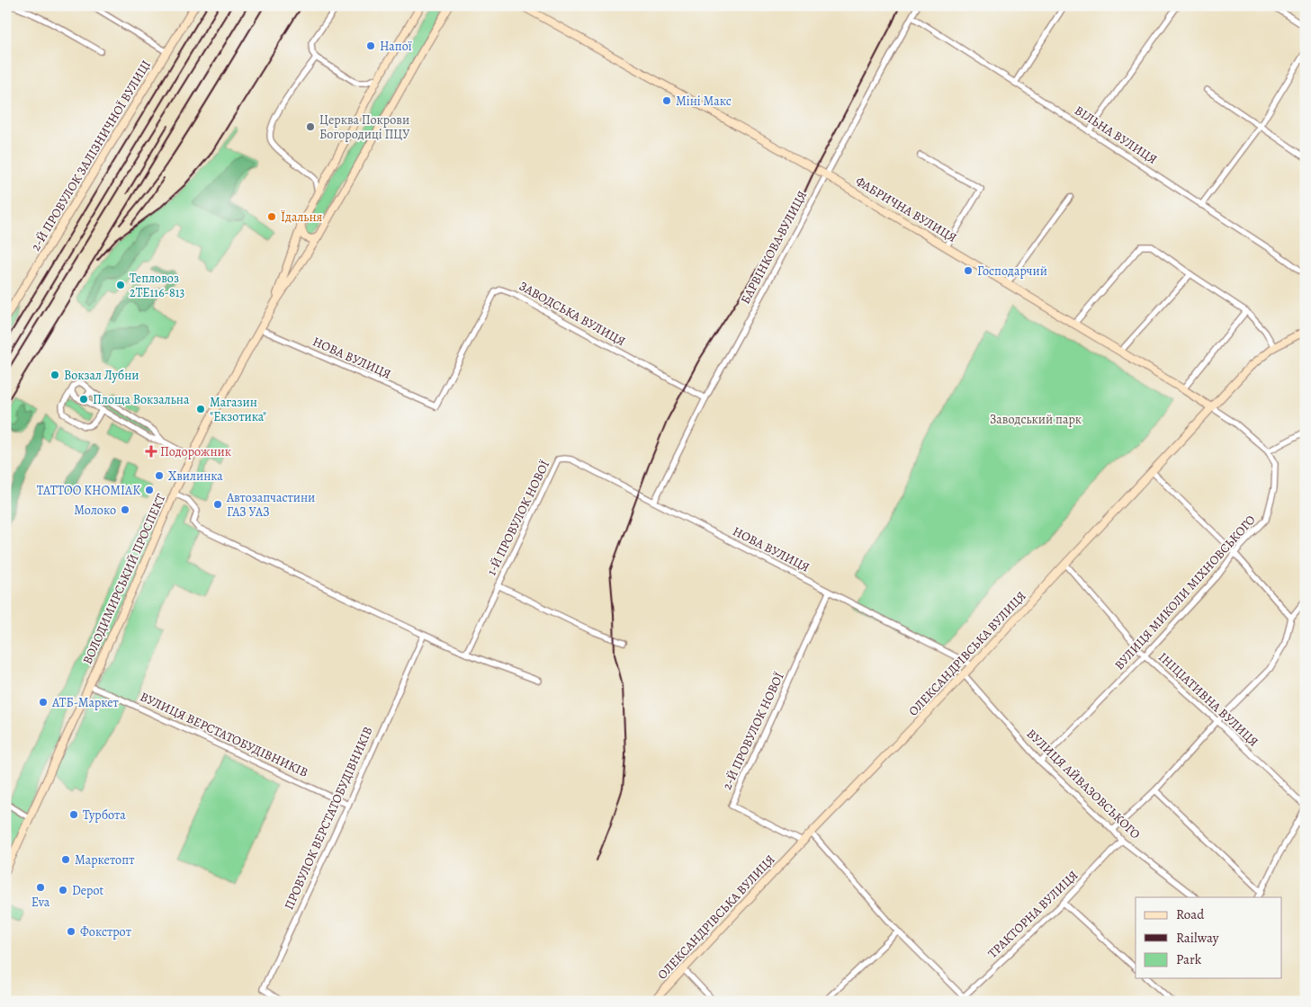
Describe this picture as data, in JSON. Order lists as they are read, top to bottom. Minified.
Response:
{"streets":{"main road":["2-Й ПРОВУЛОК ЗАЛІЗНИЧНОЇ ВУЛИЦІ","ФАБРИЧНА ВУЛИЦЯ","ВОЛОДИМИРСЬКИЙ ПРОСПЕКТ","ОЛЕКСАНДРІВСЬКА ВУЛИЦЯ"],"street":["ВІЛЬНА ВУЛИЦЯ","БАРВІНКОВА ВУЛИЦЯ","ЗАВОДСЬКА ВУЛИЦЯ","НОВА ВУЛИЦЯ","1-Й ПРОВУЛОК НОВОЇ","ВУЛИЦЯ МИКОЛИ МІХНОВСЬКОГО","ІНІЦІАТИВНА ВУЛИЦЯ","2-Й ПРОВУЛОК НОВОЇ","ВУЛИЦЯ ВЕРСТАТОБУДІВНИКІВ","ВУЛИЦЯ АЙВАЗОВСЬКОГО","ПРОВУЛОК ВЕРСТАТОБУДІВНИКІВ","ТРАКТОРНА ВУЛИЦЯ"]},"crossings":[["ВІЛЬНА ВУЛИЦЯ","БАРВІНКОВА ВУЛИЦЯ"],["ФАБРИЧНА ВУЛИЦЯ","БАРВІНКОВА ВУЛИЦЯ"],["ФАБРИЧНА ВУЛИЦЯ","ВУЛИЦЯ МИКОЛИ МІХНОВСЬКОГО"],["ФАБРИЧНА ВУЛИЦЯ","ОЛЕКСАНДРІВСЬКА ВУЛИЦЯ"],["БАРВІНКОВА ВУЛИЦЯ","ЗАВОДСЬКА ВУЛИЦЯ"],["БАРВІНКОВА ВУЛИЦЯ","НОВА ВУЛИЦЯ"],["ЗАВОДСЬКА ВУЛИЦЯ","НОВА ВУЛИЦЯ"],["НОВА ВУЛИЦЯ","1-Й ПРОВУЛОК НОВОЇ"],["НОВА ВУЛИЦЯ","ВОЛОДИМИРСЬКИЙ ПРОСПЕКТ"],["НОВА ВУЛИЦЯ","ОЛЕКСАНДРІВСЬКА ВУЛИЦЯ"],["НОВА ВУЛИЦЯ","2-Й ПРОВУЛОК НОВОЇ"],["ВОЛОДИМИРСЬКИЙ ПРОСПЕКТ","ВУЛИЦЯ ВЕРСТАТОБУДІВНИКІВ"],["ВУЛИЦЯ МИКОЛИ МІХНОВСЬКОГО","ІНІЦІАТИВНА ВУЛИЦЯ"],["ВУЛИЦЯ МИКОЛИ МІХНОВСЬКОГО","ВУЛИЦЯ АЙВАЗОВСЬКОГО"],["ОЛЕКСАНДРІВСЬКА ВУЛИЦЯ","ІНІЦІАТИВНА ВУЛИЦЯ"],["ОЛЕКСАНДРІВСЬКА ВУЛИЦЯ","2-Й ПРОВУЛОК НОВОЇ"],["ОЛЕКСАНДРІВСЬКА ВУЛИЦЯ","ВУЛИЦЯ АЙВАЗОВСЬКОГО"],["ВУЛИЦЯ ВЕРСТАТОБУДІВНИКІВ","ПРОВУЛОК ВЕРСТАТОБУДІВНИКІВ"],["ВУЛИЦЯ АЙВАЗОВСЬКОГО","ТРАКТОРНА ВУЛИЦЯ"]],"parks":["Заводський парк"],"places":{"other":["Напої","Міні Макс","Церква Покрови Богородиці ПЦУ","Їдальня","Господарчий","Тепловоз 2ТЕ116-813","Вокзал Лубни","Площа Вокзальна","Магазин \"Екзотика\"","Хвилинка","TATTOO KHOMIAK","Автозапчастини ГАЗ УАЗ","Молоко","АТБ-Маркет","Турбота","Маркетопт","Eva","Depot","Фокстрот"],"health":["Подорожник"]},"legend":["Road","Railway","Park"]}
